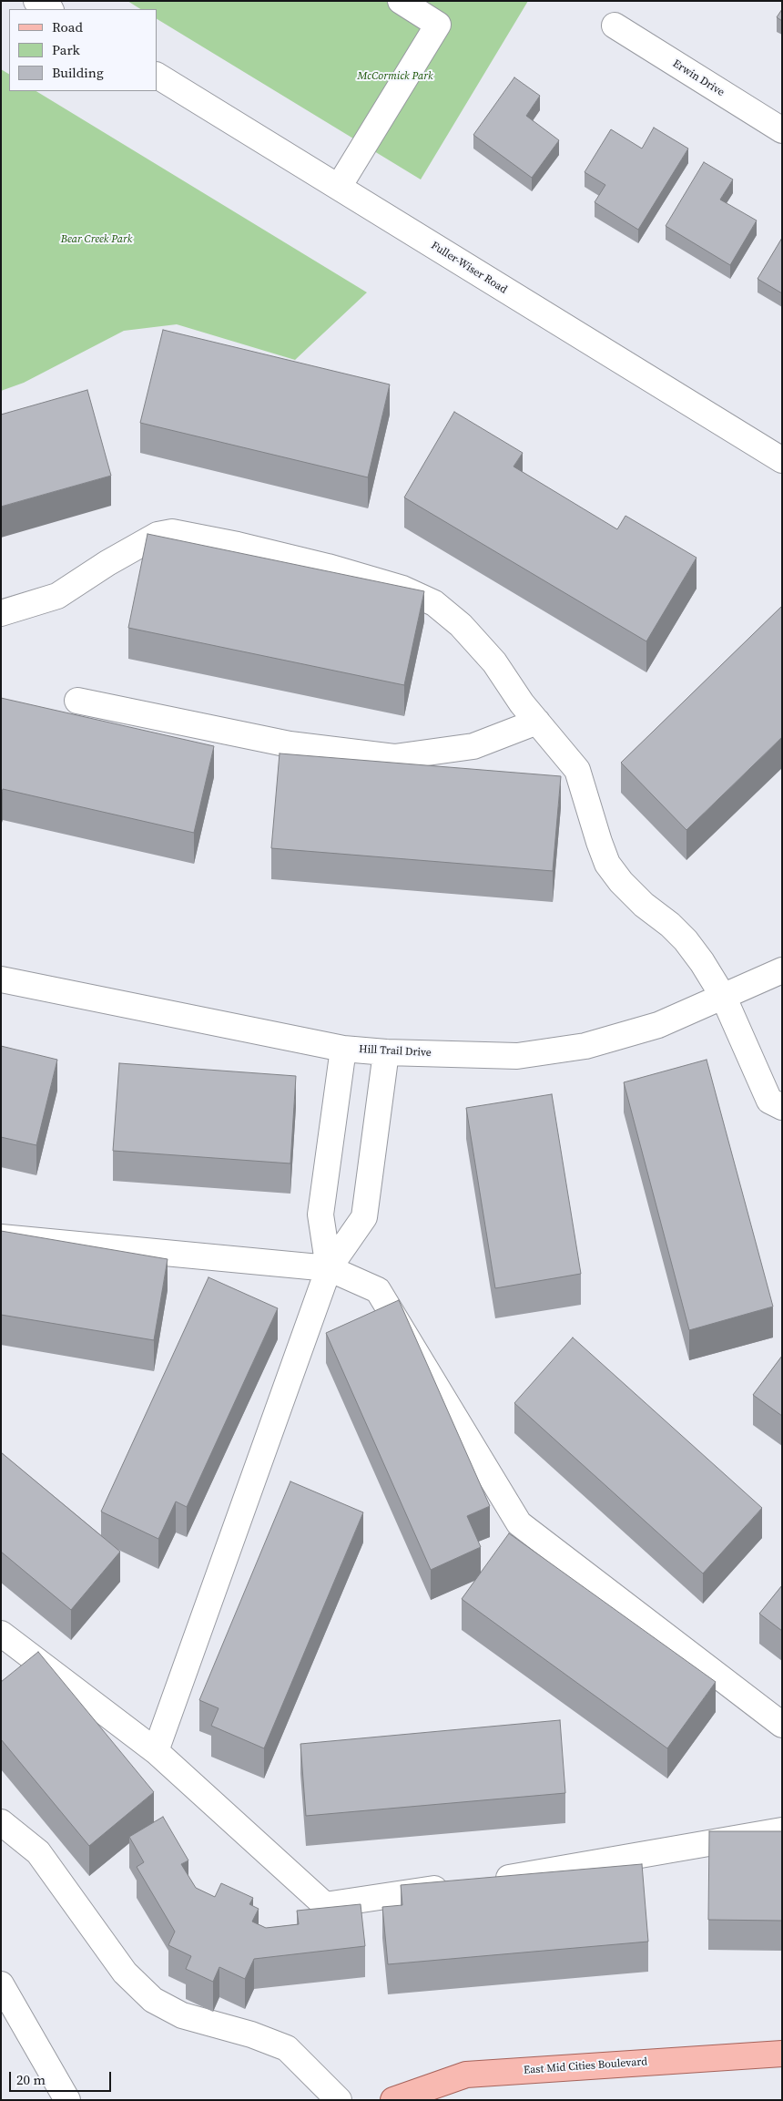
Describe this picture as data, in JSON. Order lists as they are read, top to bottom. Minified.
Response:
{"streets":{"main road":["East Mid Cities Boulevard"],"street":["Erwin Drive","Fuller-Wiser Road","Hill Trail Drive"]},"parks":["McCormick Park","Bear Creek Park"],"legend":["Road","Park","Building"],"scale_bar":"20 m"}
